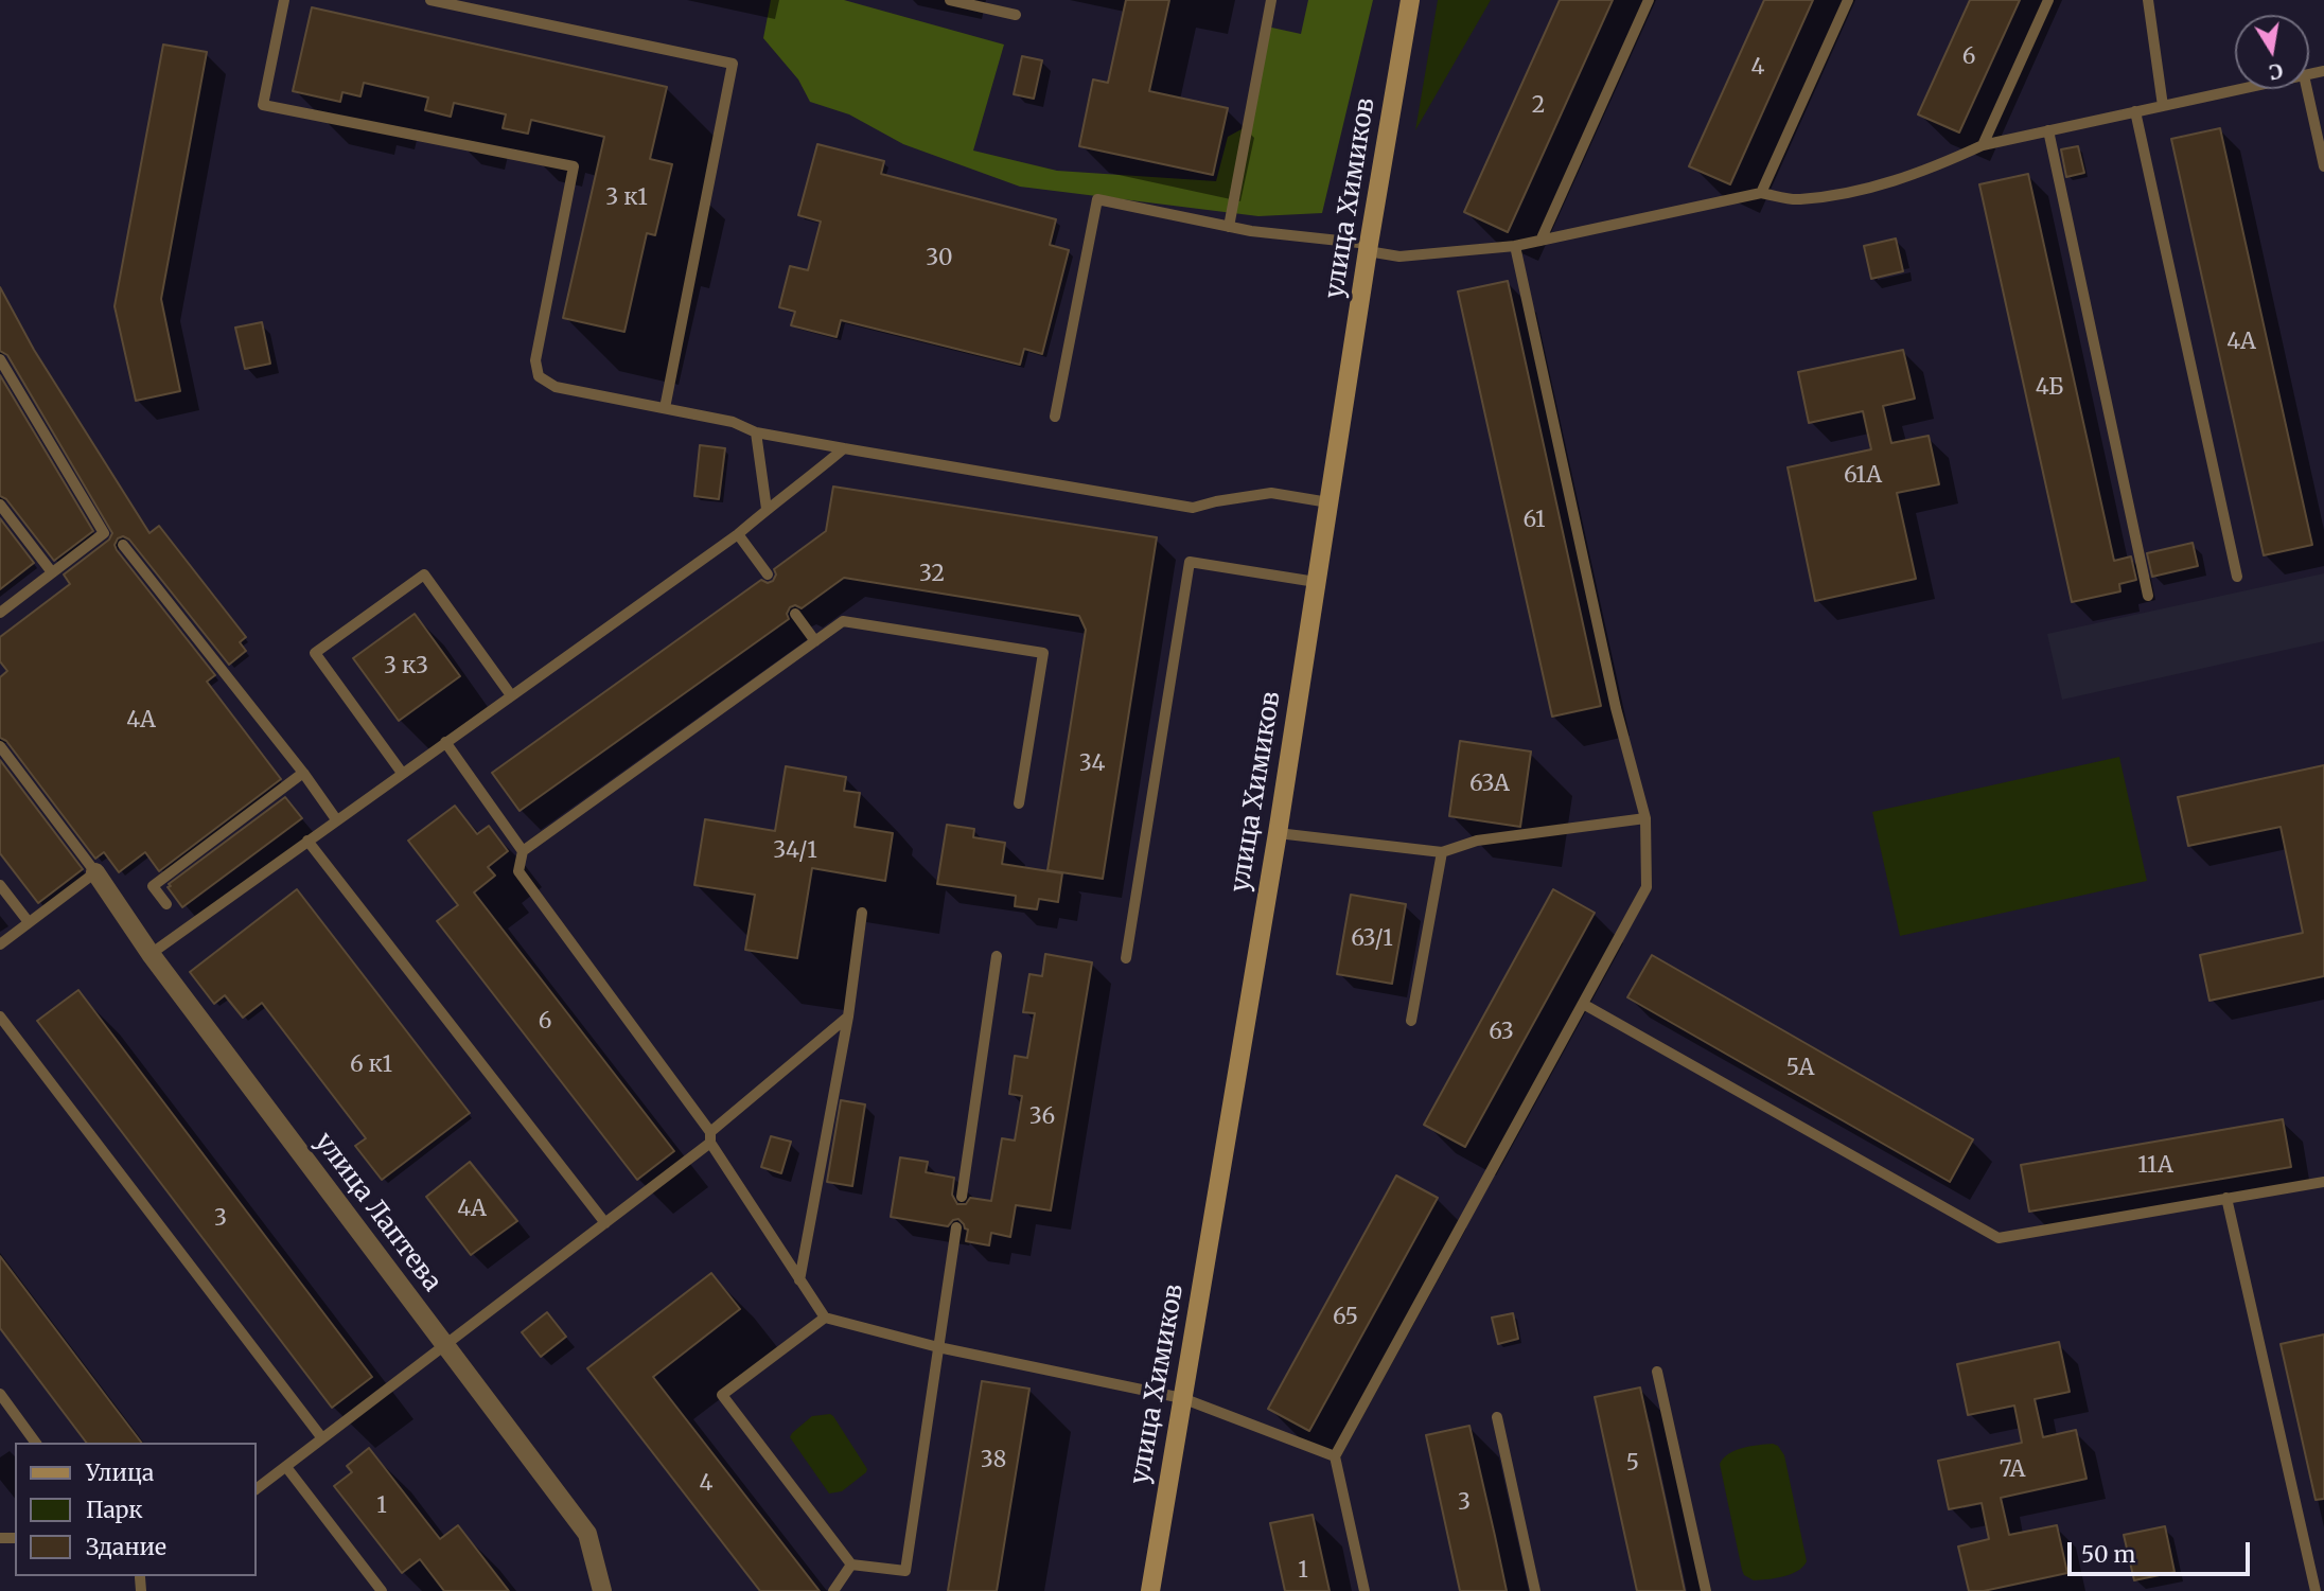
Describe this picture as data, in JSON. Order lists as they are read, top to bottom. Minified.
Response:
{"streets":{"main road":["улица Химиков"],"street":["улица Лаптева"]},"house_numbers":["6","4","2","3 к1","30","4А","4Б","61А","61","32","3 к3","4А","34","63А","34/1","63/1","6","63","6 к1","5А","36","11А","4А","3","65","38","5","7А","4","3","1","1"],"legend":["Улица","Парк","Здание"],"scale_bar":"50 m","north":"bottom"}
